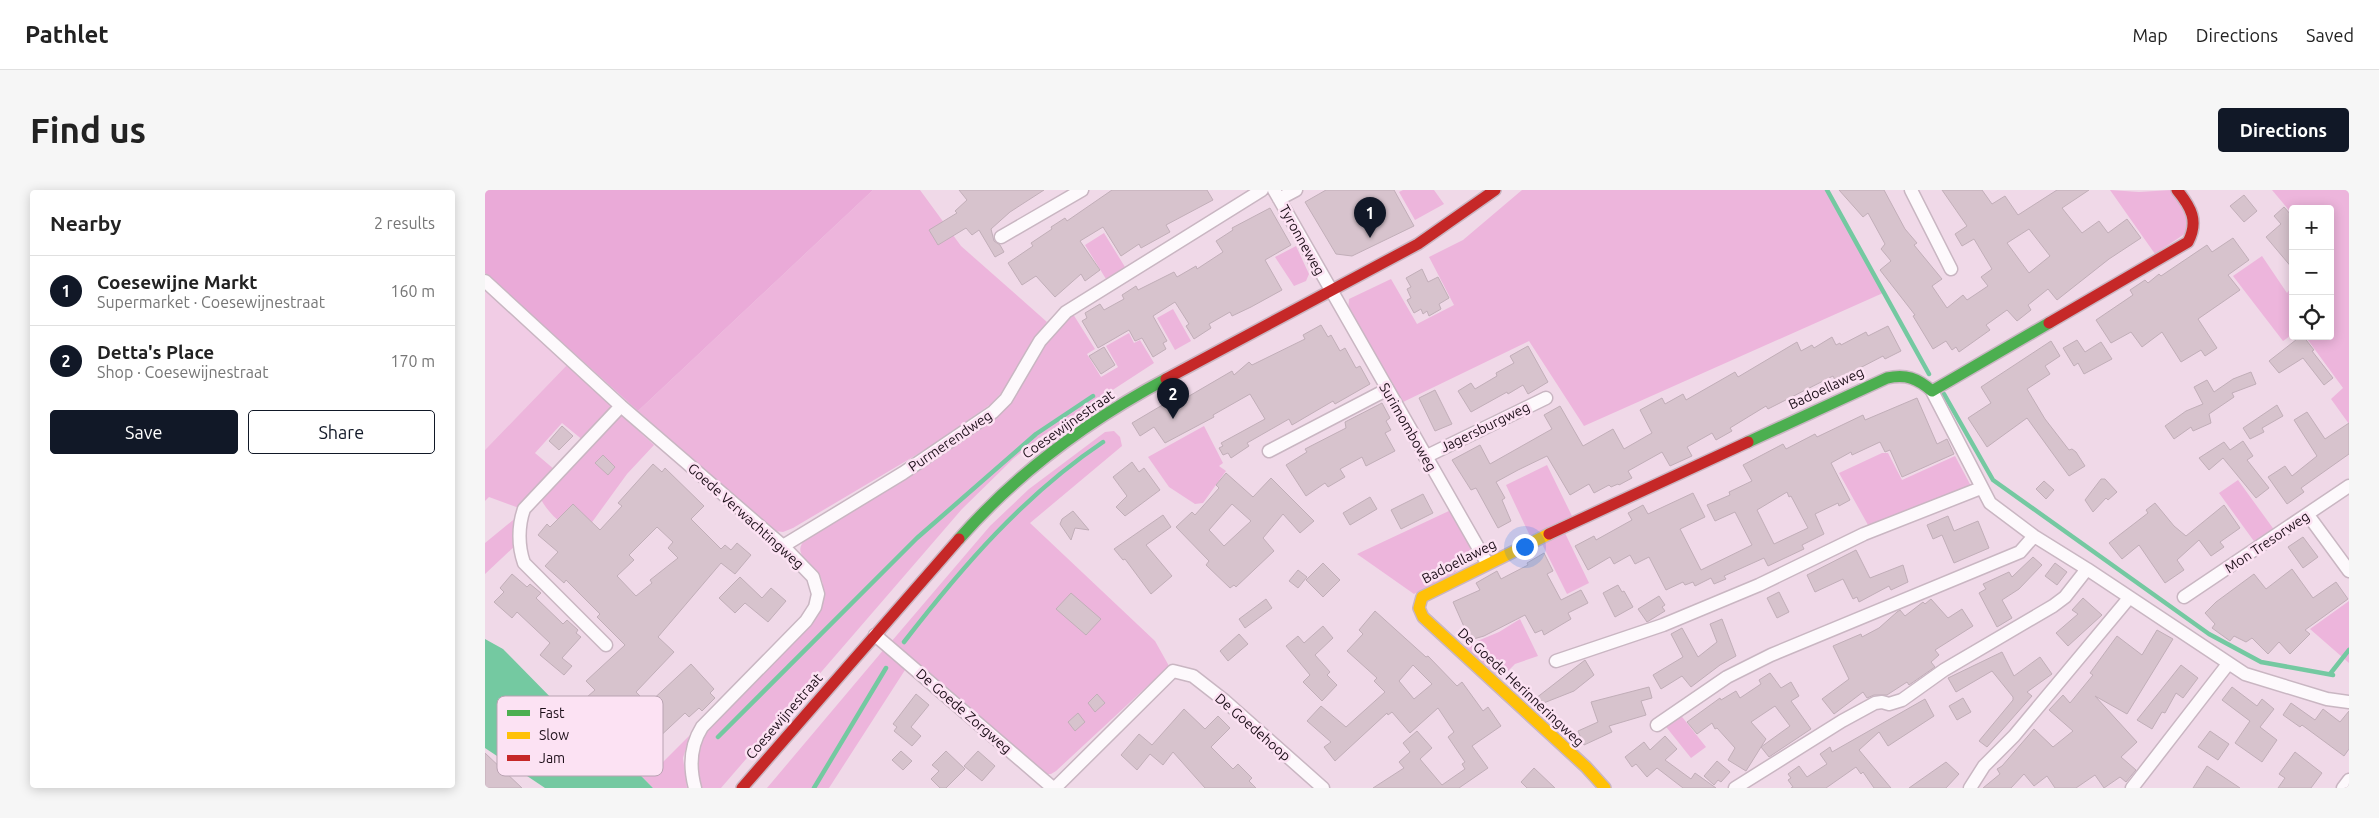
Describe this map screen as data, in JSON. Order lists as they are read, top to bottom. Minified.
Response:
{"streets":{"street":["Tyronneweg","Badoellaweg","Coesewijnestraat","Surimomboweg","Jagersburgweg","Purmerendweg","Goede Verwachtingweg","Mon Tresorweg","De Goede Herinneringweg","De Goede Zorgweg","De Goedehoop"]},"crossings":[["Tyronneweg","Coesewijnestraat"],["Tyronneweg","Surimomboweg"],["Badoellaweg","Surimomboweg"],["Badoellaweg","De Goede Herinneringweg"],["Coesewijnestraat","Surimomboweg"],["Coesewijnestraat","De Goede Zorgweg"],["Surimomboweg","Jagersburgweg"],["Purmerendweg","Goede Verwachtingweg"],["De Goede Zorgweg","De Goedehoop"]],"legend":["Fast","Slow","Jam"],"page":{"header":"Pathlet","nav":["Map","Directions","Saved"],"buttons":["Directions",["Save","Share"]],"title":"Find us","heading":["Nearby","2 results"],"pins":["1","2"],"map_buttons":["+","−"],"list":[{"mark":"1","name":"Coesewijne Markt","note":"Supermarket · Coesewijnestraat","value":"160 m"},{"mark":"2","name":"Detta's Place","note":"Shop · Coesewijnestraat","value":"170 m"}]}}
